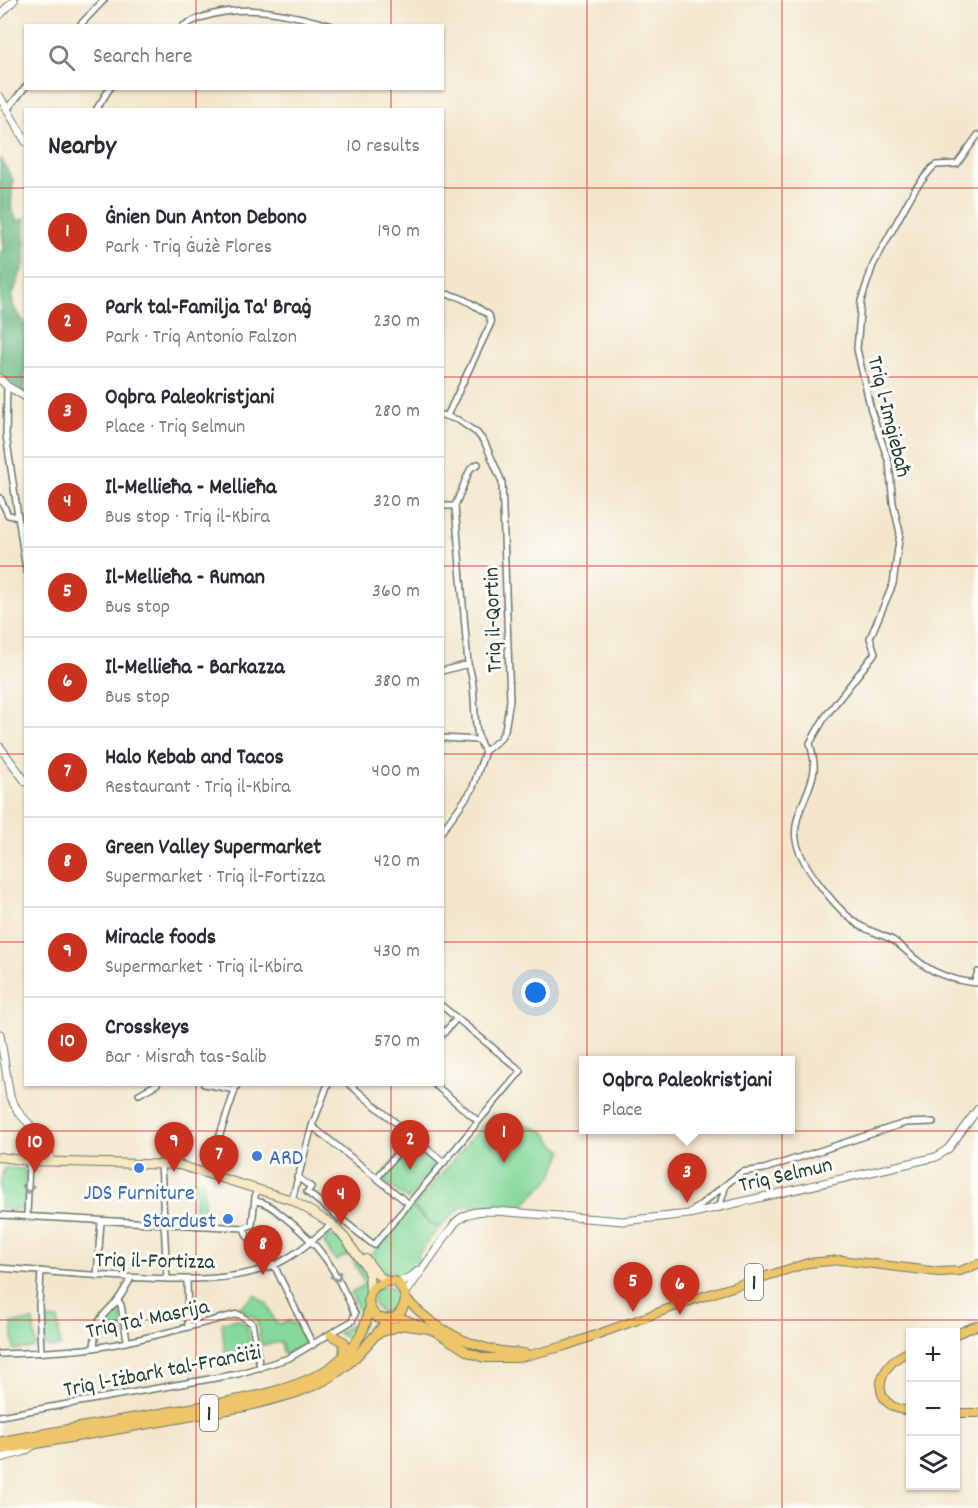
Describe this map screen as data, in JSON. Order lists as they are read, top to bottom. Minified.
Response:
{"streets":{"highway":["1"],"street":["Triq l-Imġiebaħ","Triq il-Qortin","Triq Selmun","Triq il-Fortizza","Triq Ta' Masrija","Triq l-Iżbark tal-Franċiżi"]},"crossings":[["Triq Selmun","1"],["Triq il-Fortizza","Triq l-Iżbark tal-Franċiżi"],["Triq Ta' Masrija","Triq l-Iżbark tal-Franċiżi"]],"places":["ARD","JDS Furniture","Stardust"],"page":{"search":"Search here","heading":["Nearby","10 results"],"list":[{"mark":"1","name":"Ġnien Dun Anton Debono","note":"Park · Triq Ġużè Flores","value":"190 m"},{"mark":"2","name":"Park tal-Familja Ta' Braġ","note":"Park · Triq Antonio Falzon","value":"230 m"},{"mark":"3","name":"Oqbra Paleokristjani","note":"Place · Triq Selmun","value":"280 m"},{"mark":"4","name":"Il-Mellieħa - Mellieħa","note":"Bus stop · Triq il-Kbira","value":"320 m"},{"mark":"5","name":"Il-Mellieħa - Ruman","note":"Bus stop","value":"360 m"},{"mark":"6","name":"Il-Mellieħa - Barkazza","note":"Bus stop","value":"380 m"},{"mark":"7","name":"Halo Kebab and Tacos","note":"Restaurant · Triq il-Kbira","value":"400 m"},{"mark":"8","name":"Green Valley Supermarket","note":"Supermarket · Triq il-Fortizza","value":"420 m"},{"mark":"9","name":"Miracle foods","note":"Supermarket · Triq il-Kbira","value":"430 m"},{"mark":"10","name":"Crosskeys","note":"Bar · Misraħ tas-Salib","value":"570 m"}],"popup":["Oqbra Paleokristjani","Place"],"pins":["1","2","9","10","7","3","4","8","5","6"],"map_buttons":["+","−"]}}
